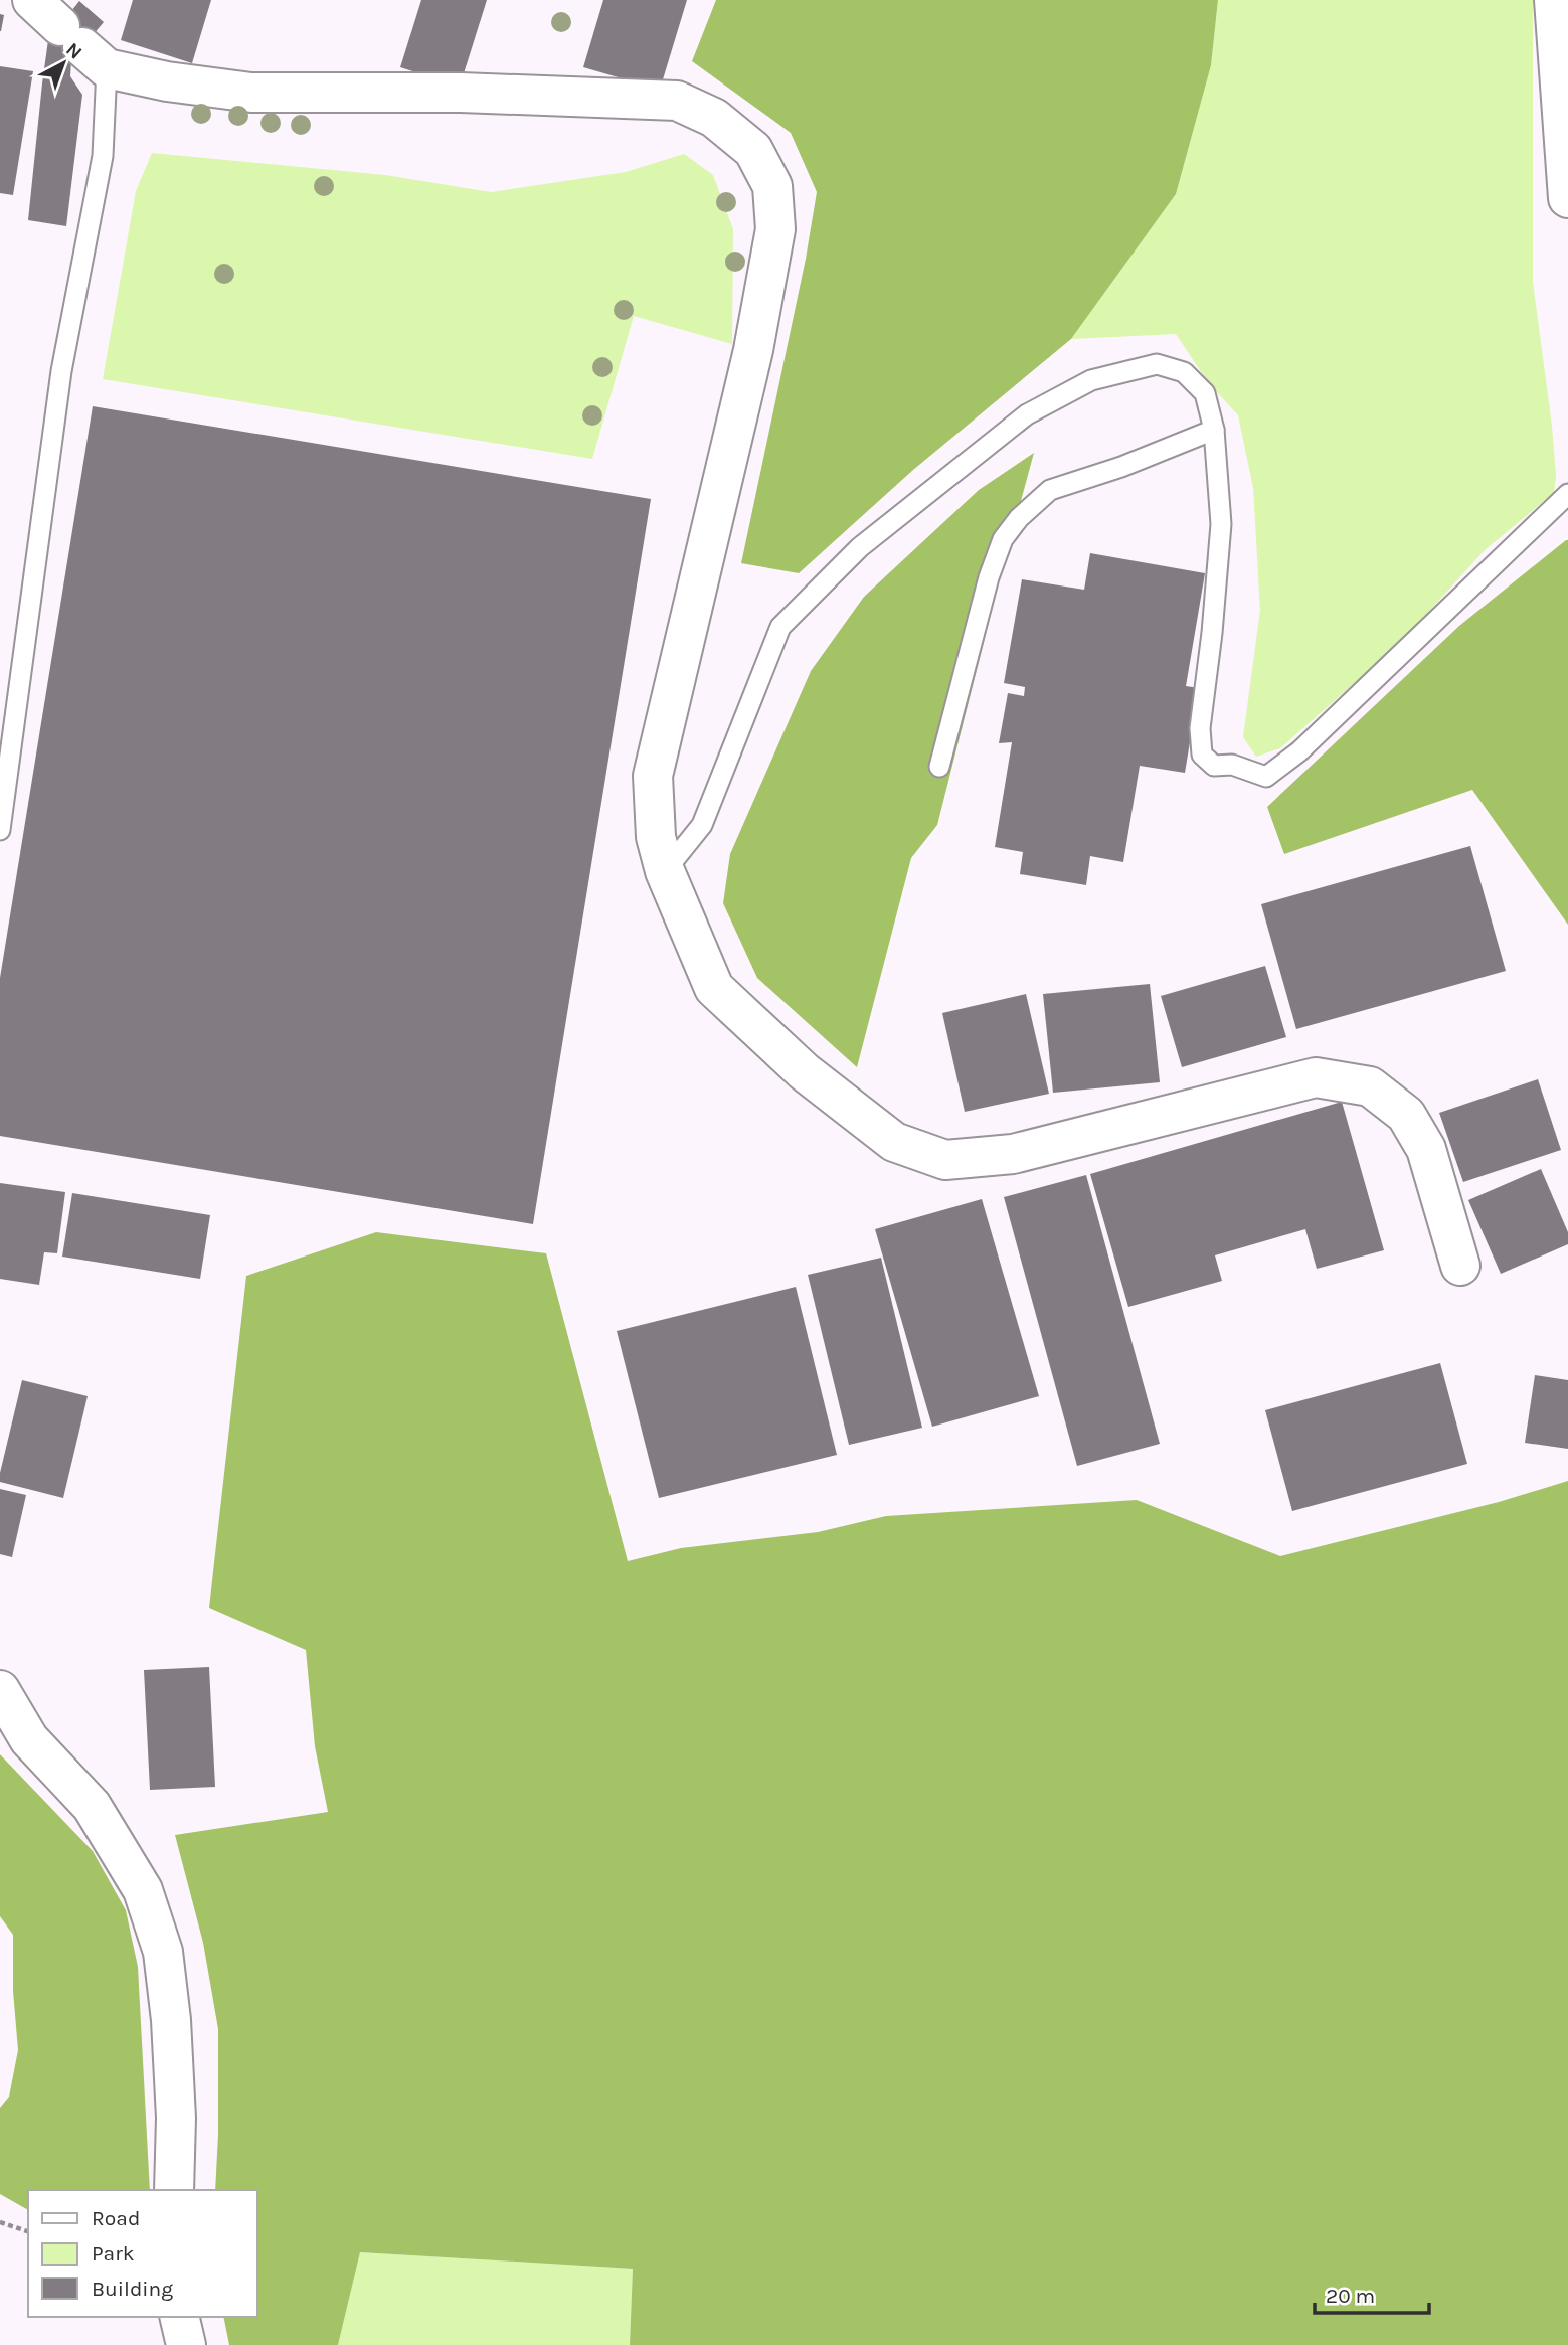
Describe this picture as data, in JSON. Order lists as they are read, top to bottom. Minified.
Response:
{"legend":["Road","Park","Building"],"scale_bar":"20 m","north":"top right"}
